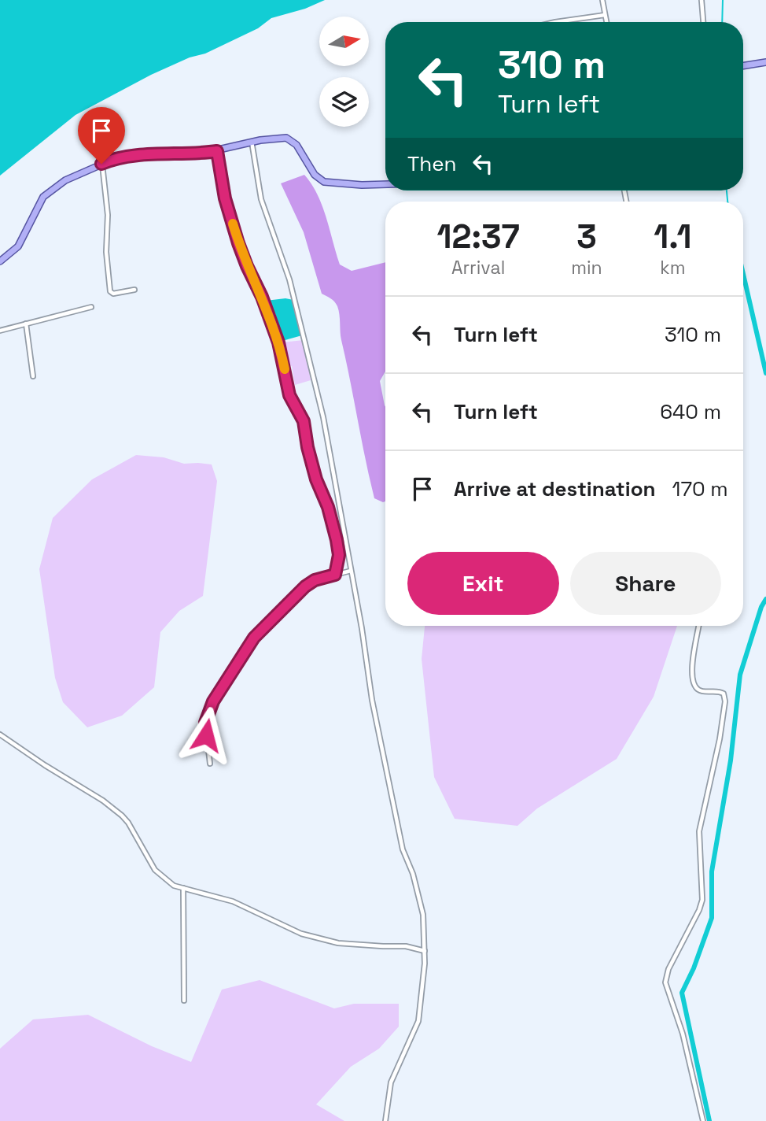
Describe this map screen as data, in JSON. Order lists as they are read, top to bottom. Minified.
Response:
{"north":"right","page":{"turn":["310 m","Turn left"],"then":"Then","eta":["12:37","Arrival","3","min","1.1","km"],"list":[{"name":"Turn left","value":"310 m"},{"name":"Turn left","value":"640 m"},{"name":"Arrive at destination","value":"170 m"}],"buttons":["Exit","Share"]}}
